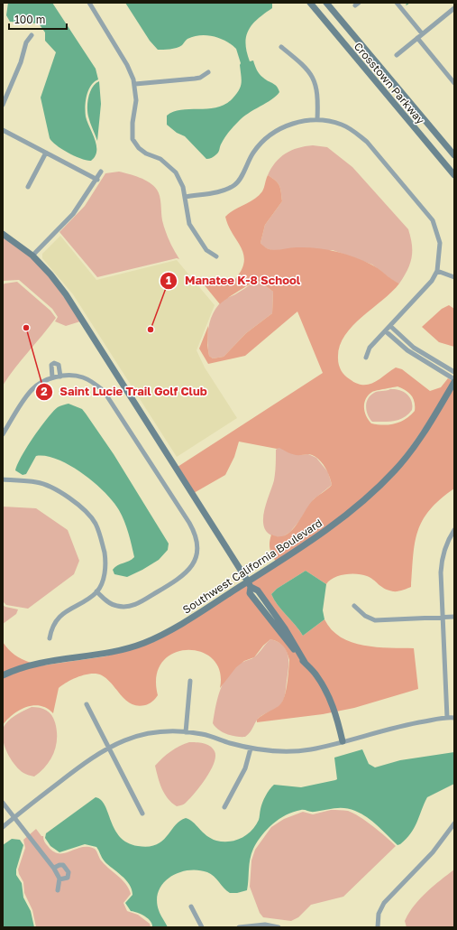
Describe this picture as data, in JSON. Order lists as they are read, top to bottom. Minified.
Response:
{"streets":{"street":["Crosstown Parkway","Southwest California Boulevard"]},"places":["Saint Lucie Trail Golf Club","Manatee K-8 School"],"scale_bar":"100 m"}
